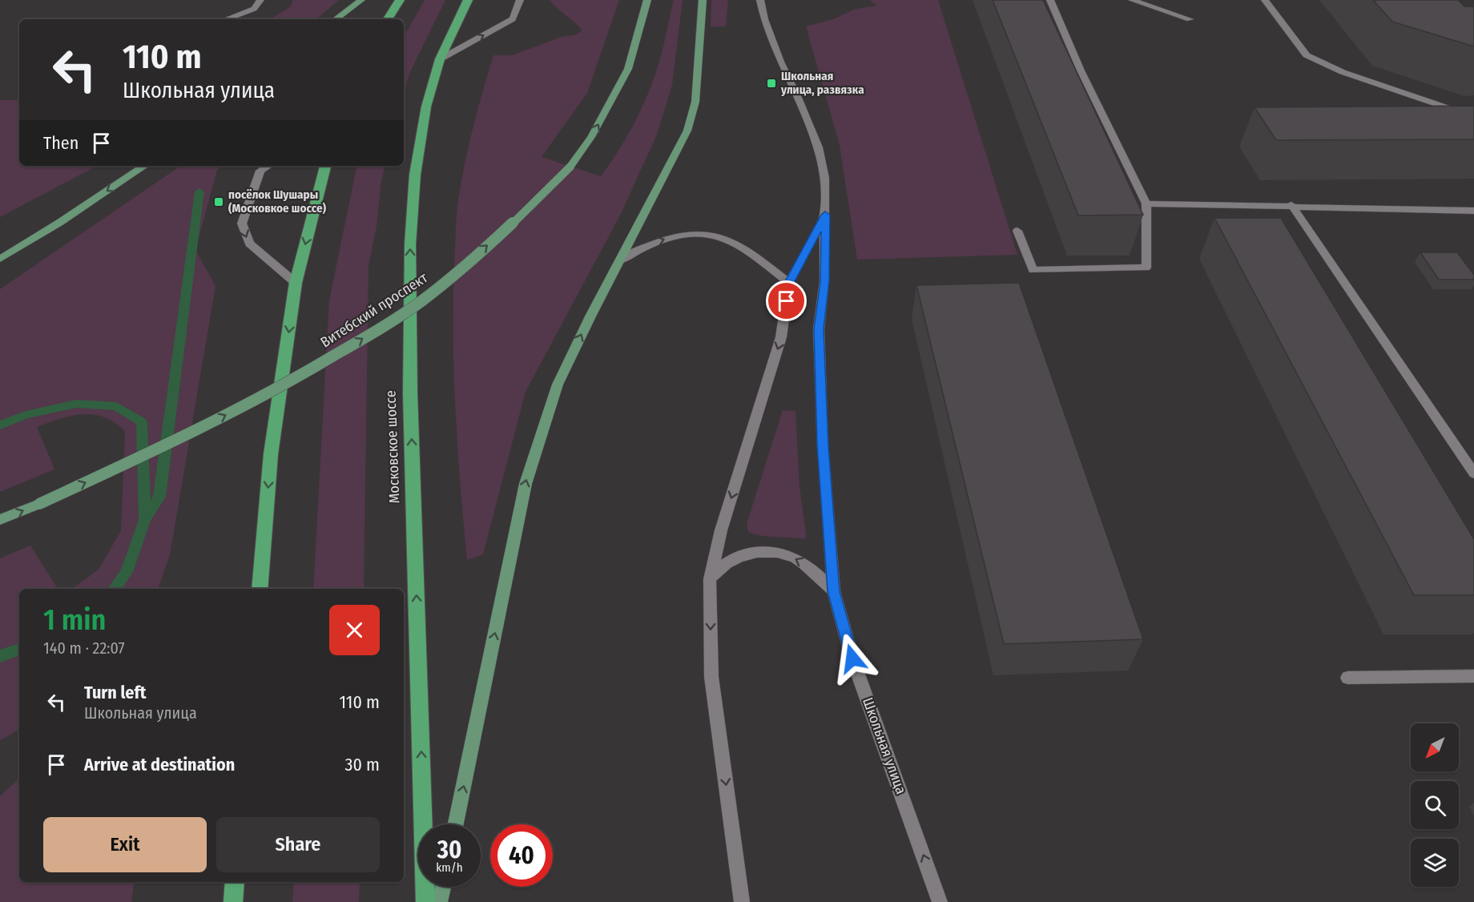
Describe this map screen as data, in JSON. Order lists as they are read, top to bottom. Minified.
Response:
{"streets":{"highway":["Московское шоссе"],"main road":["Витебский проспект"],"street":["Школьная улица"]},"one_way":["Витебский проспект","Московское шоссе"],"places":{"transit":["Школьная улица, развязка","посёлок Шушары (Московкое шоссе)"]},"north":"bottom left","page":{"turn":["110 m","Школьная улица"],"then":"Then","heading":["1 min","140 m · 22:07"],"list":[{"name":"Turn left","note":"Школьная улица","value":"110 m"},{"name":"Arrive at destination","value":"30 m"}],"buttons":["Exit","Share"],"speed":"30 km/h","limit":"40"}}
